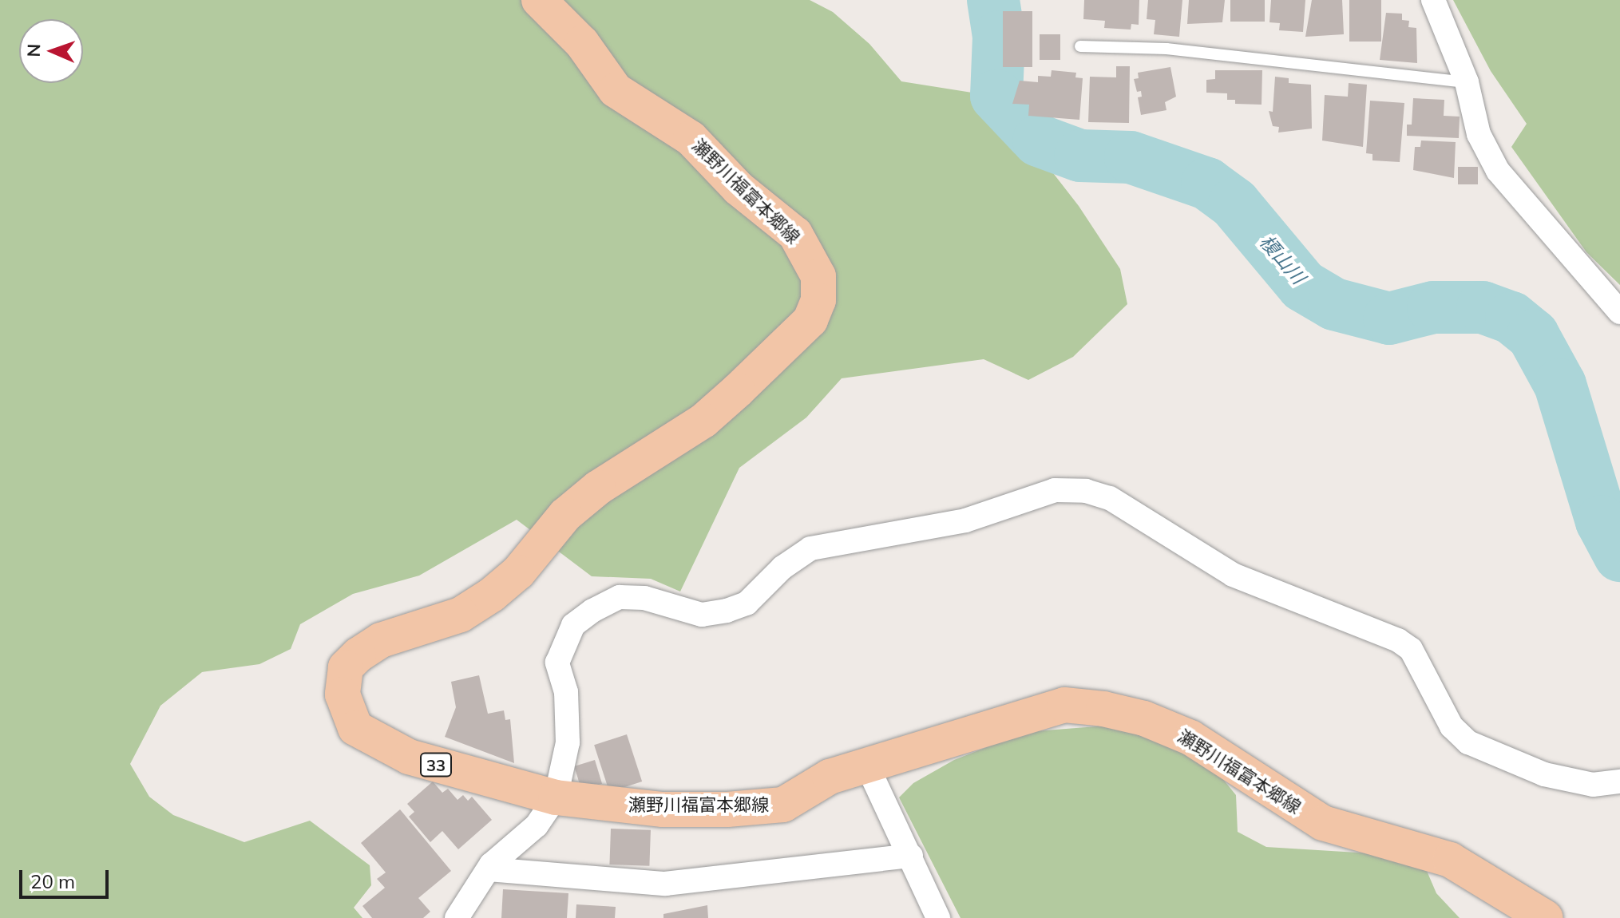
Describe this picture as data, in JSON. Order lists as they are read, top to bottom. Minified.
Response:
{"streets":{"main road":["瀬野川福富本郷線","33"]},"water":["榎山川"],"scale_bar":"20 m","north":"left"}
